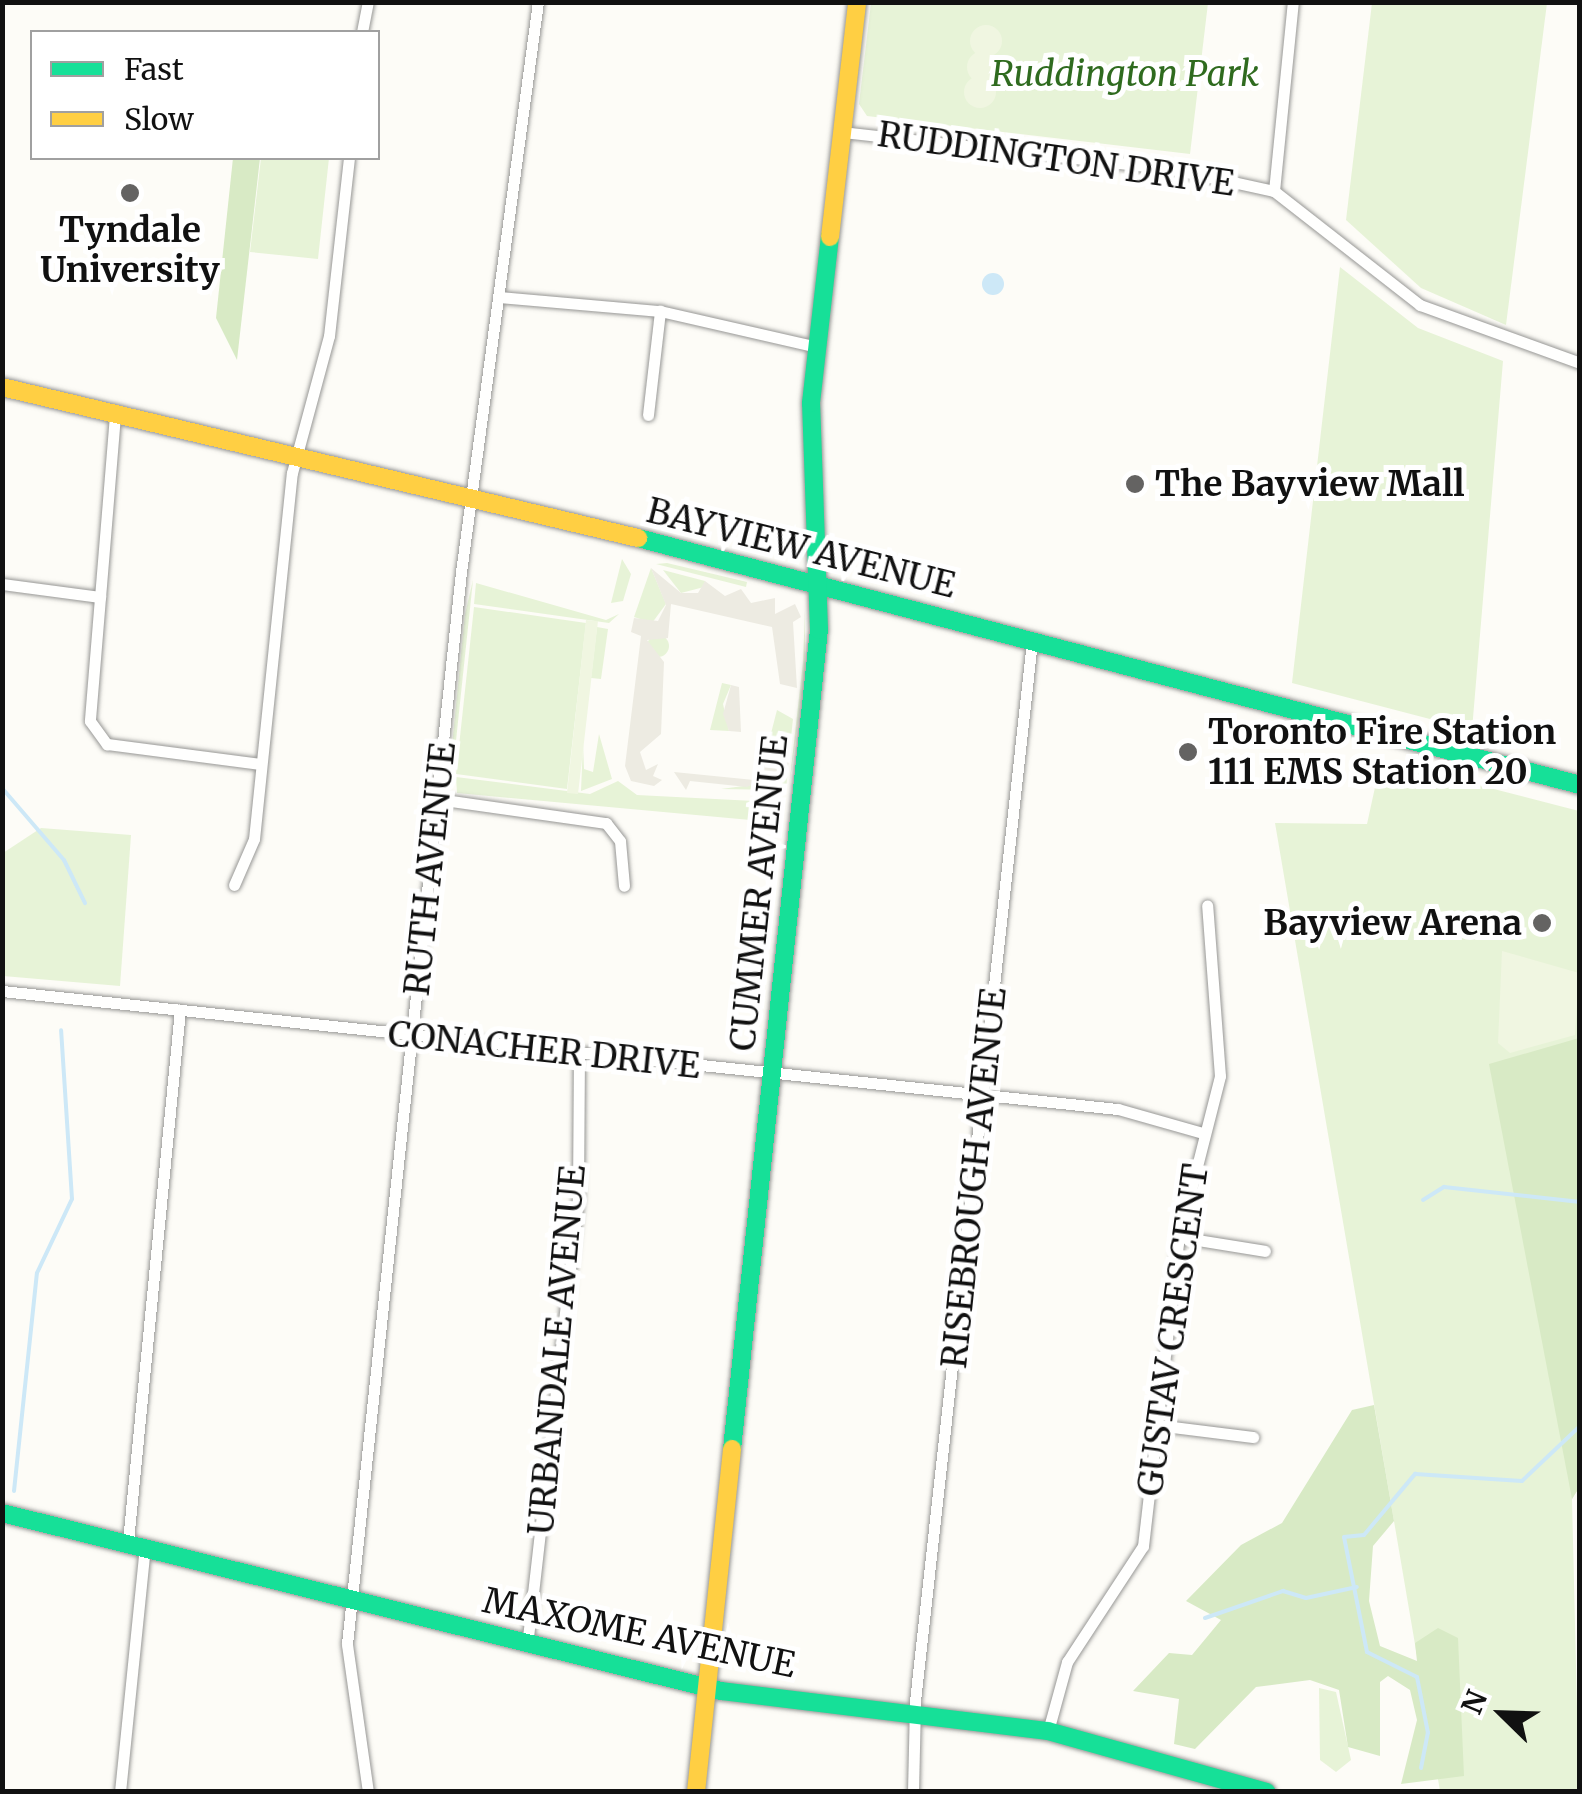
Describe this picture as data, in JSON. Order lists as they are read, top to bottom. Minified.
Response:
{"streets":{"street":["RUDDINGTON DRIVE","BAYVIEW AVENUE","RUTH AVENUE","CUMMER AVENUE","CONACHER DRIVE","RISEBROUGH AVENUE","GUSTAV CRESCENT","URBANDALE AVENUE","MAXOME AVENUE"]},"crossings":[["RUDDINGTON DRIVE","CUMMER AVENUE"],["BAYVIEW AVENUE","RUTH AVENUE"],["BAYVIEW AVENUE","CUMMER AVENUE"],["BAYVIEW AVENUE","RISEBROUGH AVENUE"],["RUTH AVENUE","CONACHER DRIVE"],["RUTH AVENUE","MAXOME AVENUE"],["CUMMER AVENUE","CONACHER DRIVE"],["CUMMER AVENUE","MAXOME AVENUE"],["CONACHER DRIVE","RISEBROUGH AVENUE"],["CONACHER DRIVE","GUSTAV CRESCENT"],["CONACHER DRIVE","URBANDALE AVENUE"],["RISEBROUGH AVENUE","MAXOME AVENUE"],["GUSTAV CRESCENT","MAXOME AVENUE"],["URBANDALE AVENUE","MAXOME AVENUE"]],"parks":["Ruddington Park"],"places":["Tyndale University","The Bayview Mall","Toronto Fire Station 111 EMS Station 20","Bayview Arena"],"legend":["Fast","Slow"],"north":"top left"}
